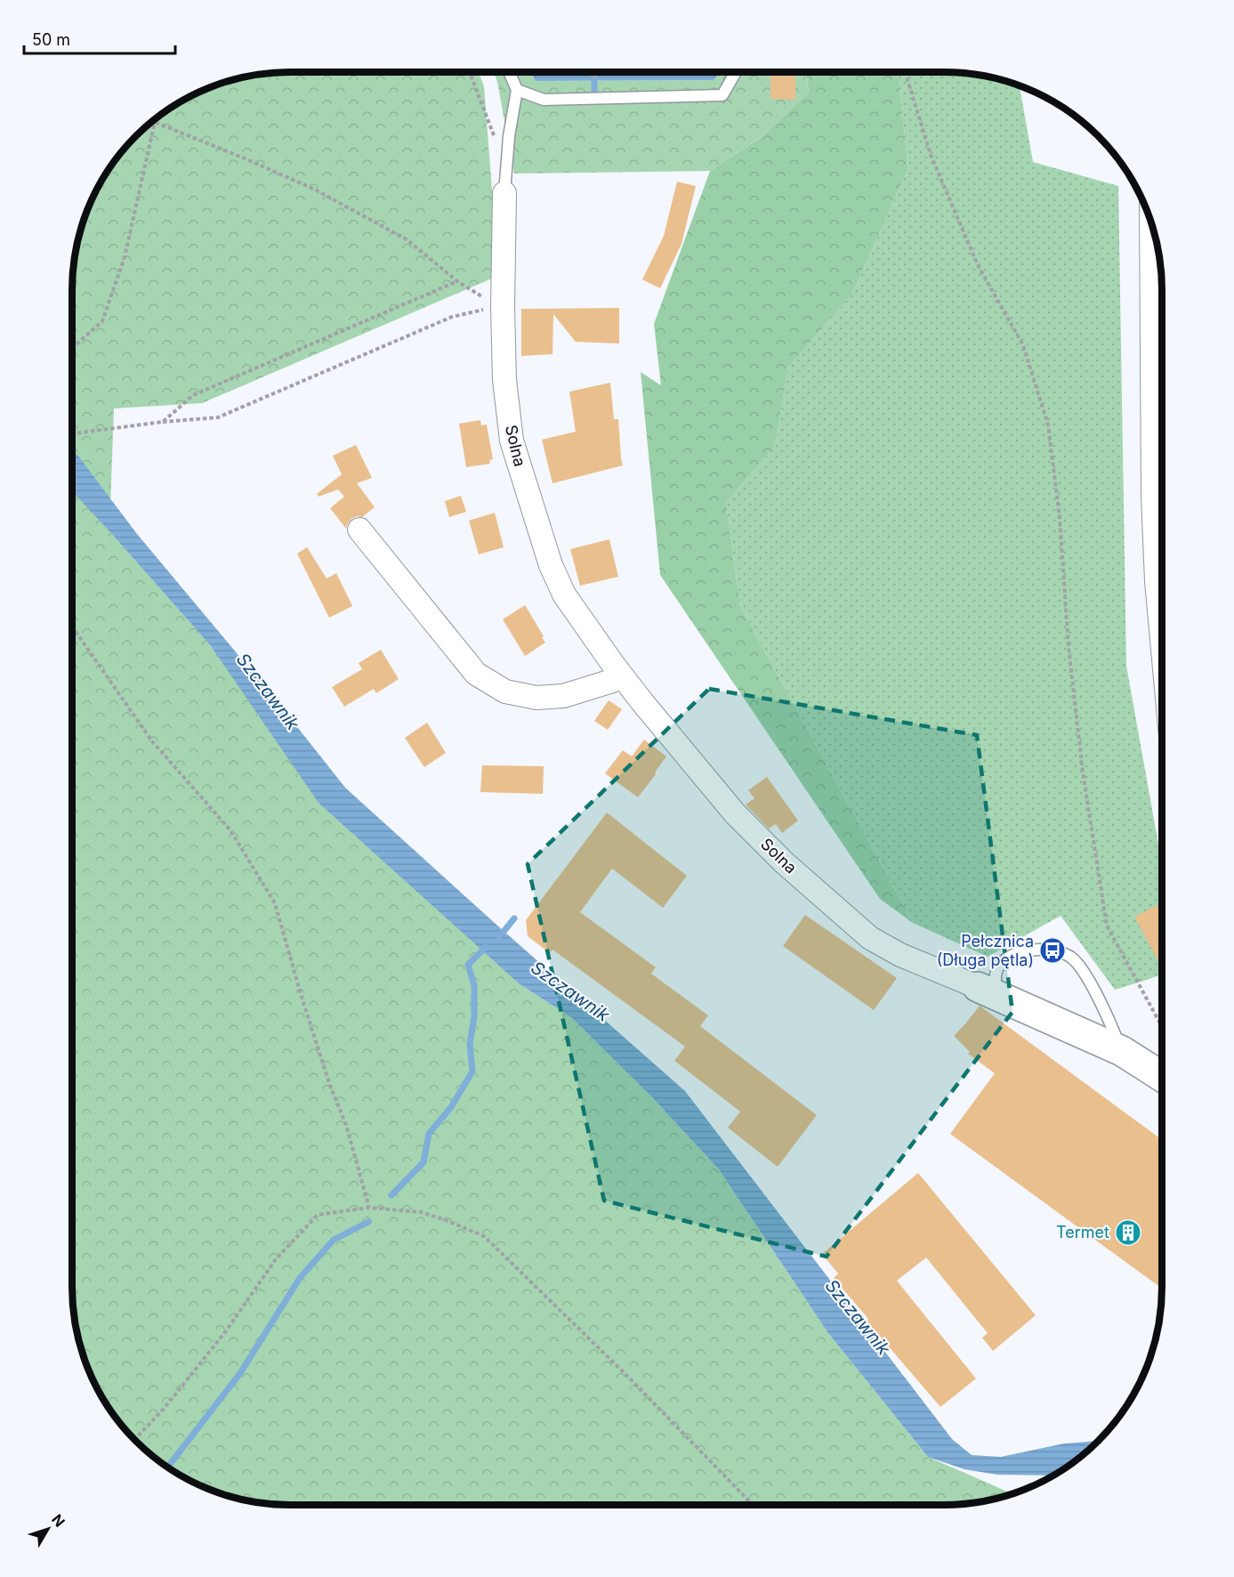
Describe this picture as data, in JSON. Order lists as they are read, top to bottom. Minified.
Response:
{"streets":{"street":["Solna"]},"water":["Szczawnik"],"places":{"bus stop":["Pełcznica (Długa pętla)"],"building":["Termet"]},"scale_bar":"50 m","north":"top right"}
